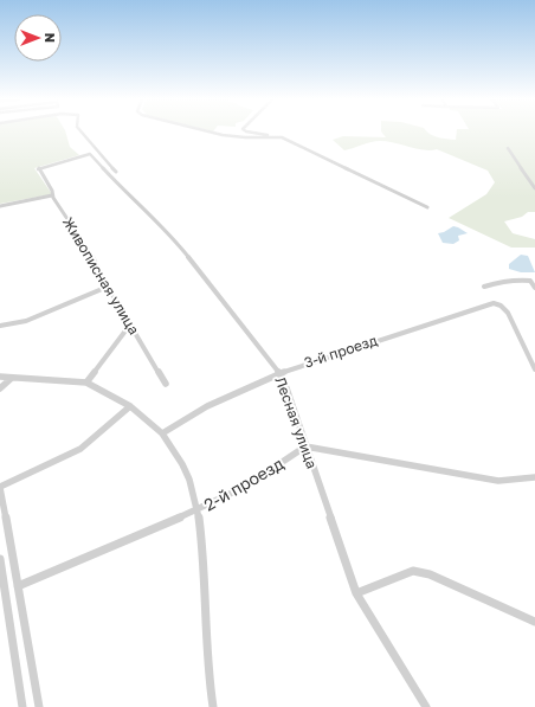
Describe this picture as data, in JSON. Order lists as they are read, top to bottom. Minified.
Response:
{"streets":{"street":["Живописная улица","3-й проезд","Лесная улица","2-й проезд"]},"crossings":[["Живописная улица","Лесная улица"],["3-й проезд","Лесная улица"],["Лесная улица","2-й проезд"]],"north":"right"}
